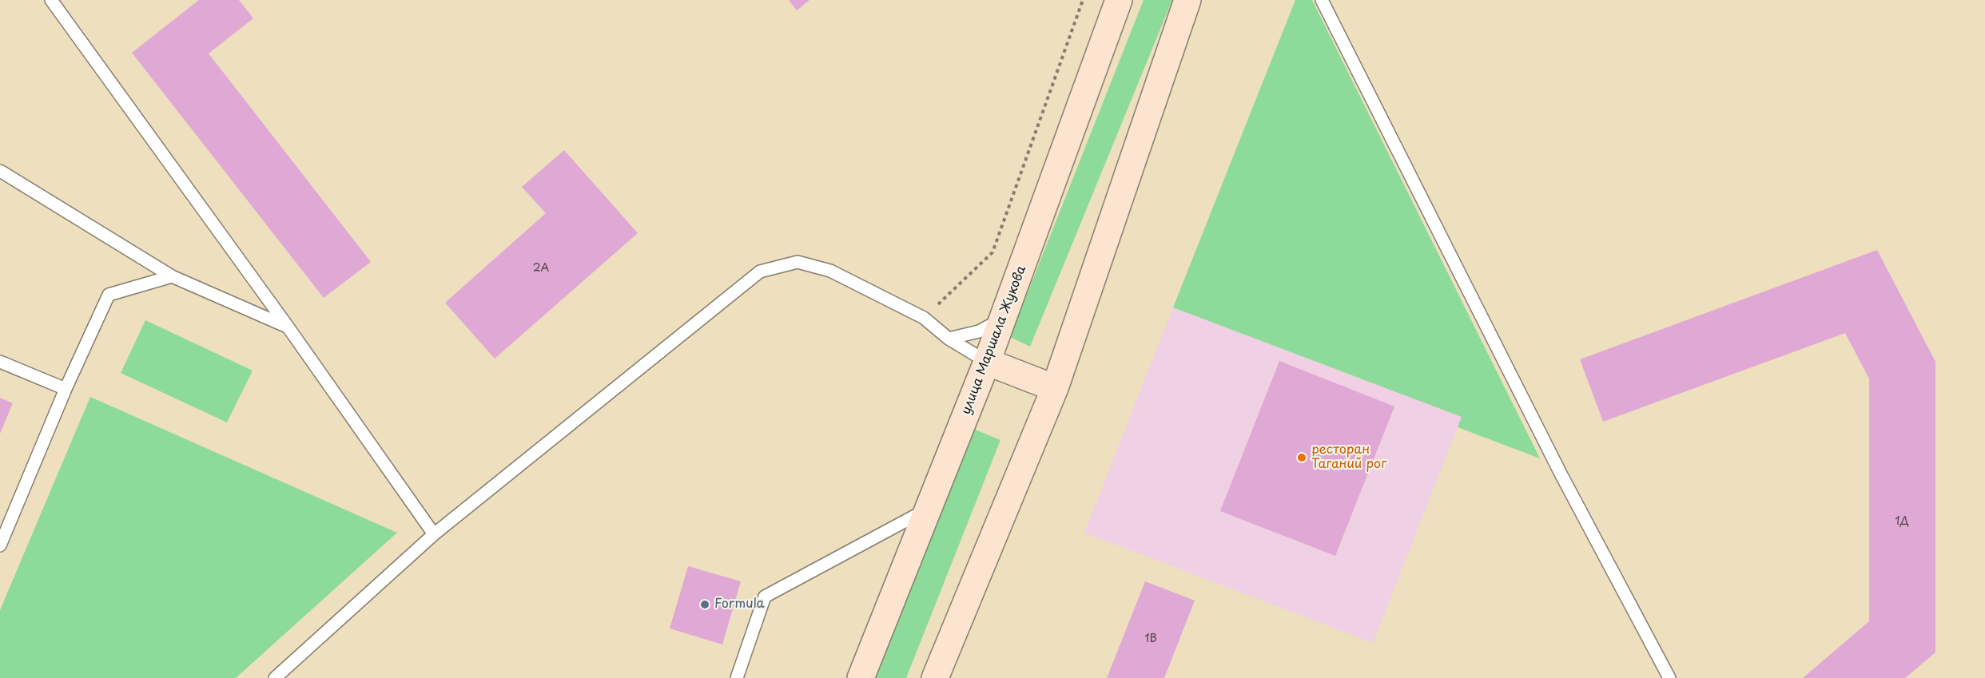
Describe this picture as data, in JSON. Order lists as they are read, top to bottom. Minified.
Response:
{"streets":{"main road":["улица Маршала Жукова"]},"places":["ресторан Таганий рог","Formula"],"house_numbers":["2А","1Д","1В"]}
